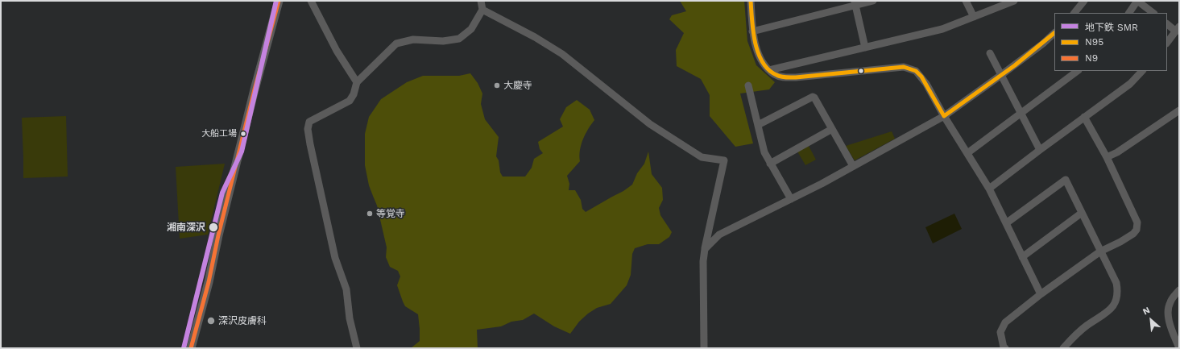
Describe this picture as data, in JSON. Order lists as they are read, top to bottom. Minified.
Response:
{"places":["大慶寺","大船工場","等覚寺","湘南深沢","深沢皮膚科"],"lines":["metro line SMR","transit line N95","transit line N9"],"legend":["地下鉄 SMR","N95","N9"],"north":"top left"}
